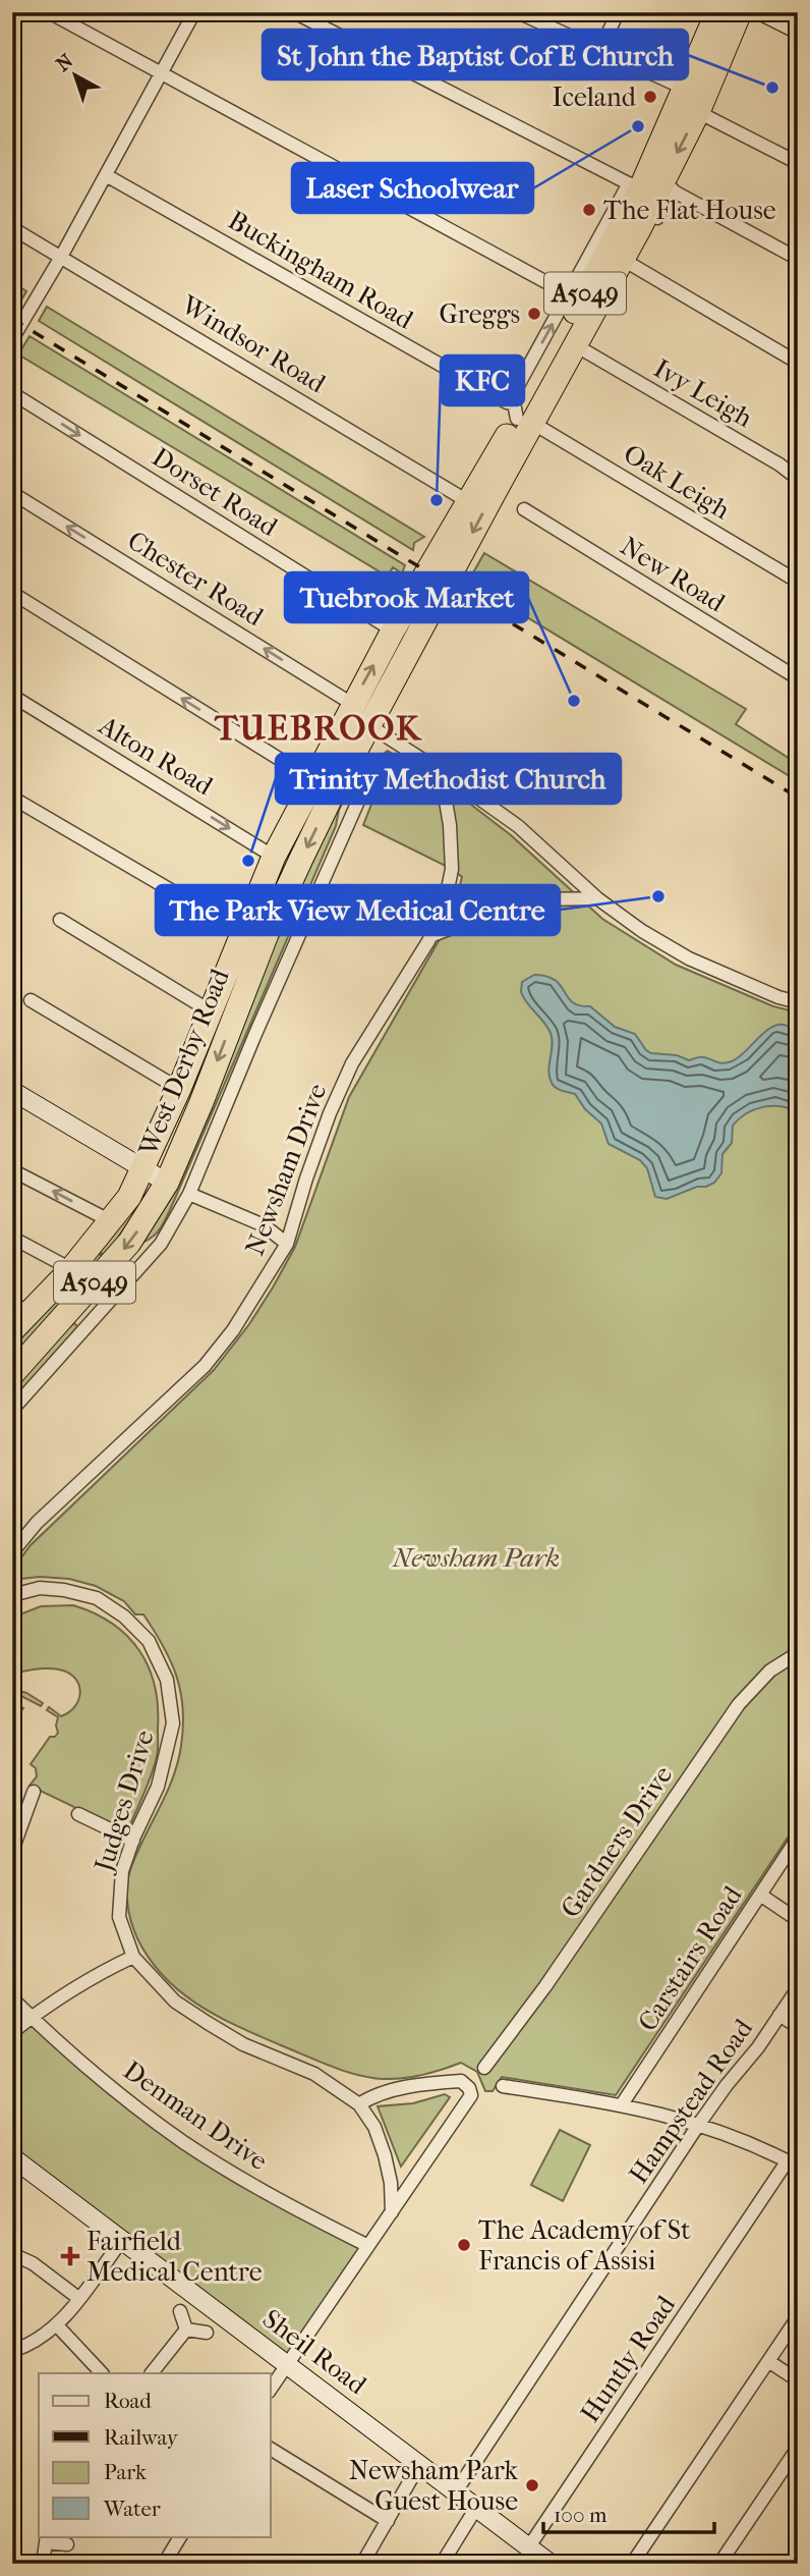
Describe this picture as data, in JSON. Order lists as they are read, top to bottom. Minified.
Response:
{"streets":{"highway":["A5049","West Derby Road"],"main road":["Sheil Road"],"street":["Buckingham Road","Windsor Road","Ivy Leigh","Oak Leigh","Dorset Road","New Road","Chester Road","Alton Road","Newsham Drive","Judges Drive","Gardners Drive","Carstairs Road","Hampstead Road","Denman Drive","Huntly Road"]},"crossings":[["Buckingham Road","Oak Leigh"],["Buckingham Road","West Derby Road"],["A5049","West Derby Road"],["Windsor Road","West Derby Road"],["Oak Leigh","West Derby Road"],["Dorset Road","West Derby Road"],["Chester Road","West Derby Road"],["Alton Road","West Derby Road"],["Hampstead Road","Sheil Road"],["Sheil Road","Huntly Road"]],"one_way":["Dorset Road"],"districts":["TUEBROOK"],"parks":["Newsham Park"],"places":{"other":["St John the Baptist Cof E Church","Iceland","Laser Schoolwear","The Flat House","Greggs","KFC","Tuebrook Market","Trinity Methodist Church","The Park View Medical Centre","The Academy of St Francis of Assisi","Newsham Park Guest House"],"health":["Fairfield Medical Centre"]},"legend":["Road","Railway","Park","Water"],"scale_bar":"100 m","north":"top left"}
